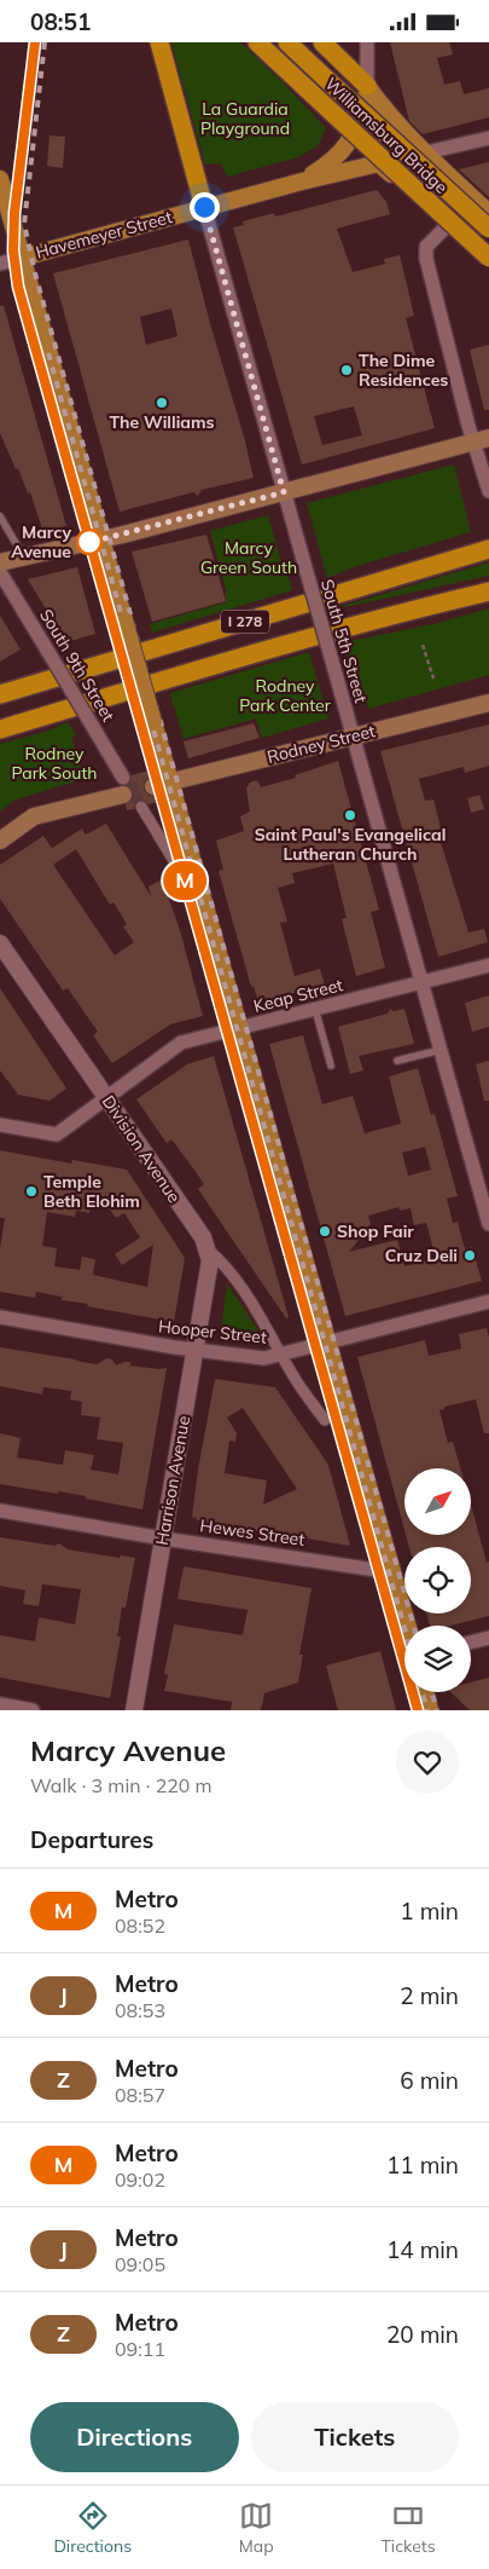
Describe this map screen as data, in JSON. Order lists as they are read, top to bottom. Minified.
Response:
{"streets":{"highway":["Williamsburg Bridge","I 278"],"main road":["Havemeyer Street","Rodney Street"],"street":["South 5th Street","South 9th Street","Keap Street","Division Avenue","Hooper Street","Harrison Avenue","Hewes Street"]},"crossings":[["Havemeyer Street","South 5th Street"],["South 5th Street","Rodney Street"],["South 5th Street","Keap Street"],["Keap Street","Division Avenue"],["Division Avenue","Hooper Street"],["Division Avenue","Harrison Avenue"],["Hooper Street","Harrison Avenue"],["Harrison Avenue","Hewes Street"]],"parks":["La Guardia Playground","Marcy Green South","Rodney Park Center","Rodney Park South"],"places":["The Dime Residences","The Williams","Marcy Avenue","Saint Paul's Evangelical Lutheran Church","Temple Beth Elohim","Shop Fair","Cruz Deli"],"lines":["metro line M"],"north":"top right","page":{"status":"08:51","on_map":"M","heading":[["Marcy Avenue","Walk · 3 min · 220 m"],"Departures"],"list":[{"mark":"M","name":"Metro","note":"08:52","value":"1 min"},{"mark":"J","name":"Metro","note":"08:53","value":"2 min"},{"mark":"Z","name":"Metro","note":"08:57","value":"6 min"},{"mark":"M","name":"Metro","note":"09:02","value":"11 min"},{"mark":"J","name":"Metro","note":"09:05","value":"14 min"},{"mark":"Z","name":"Metro","note":"09:11","value":"20 min"}],"buttons":["Directions","Tickets"],"tabs":["Directions","Map","Tickets"]}}
